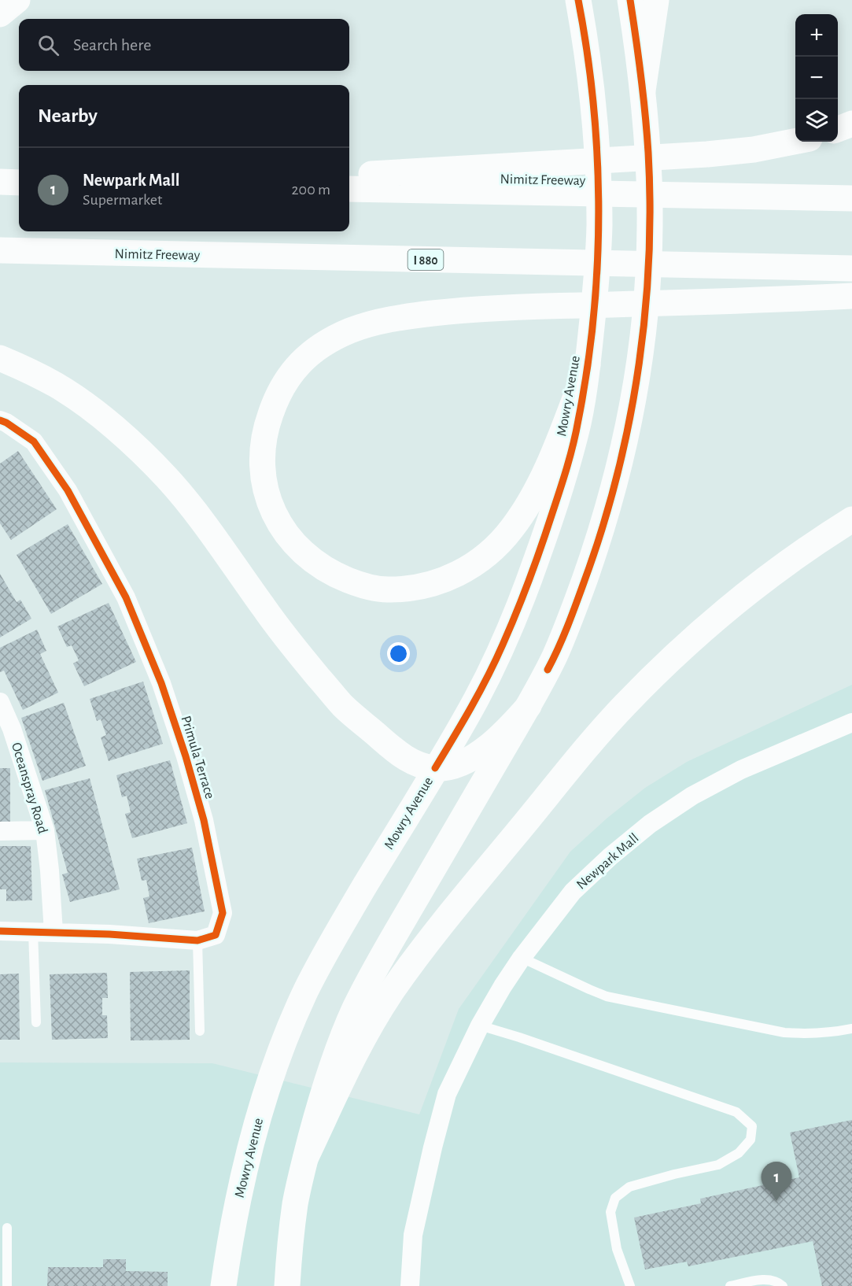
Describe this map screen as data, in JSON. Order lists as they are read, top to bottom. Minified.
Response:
{"streets":{"main road":["Nimitz Freeway","I 880","Mowry Avenue"],"street":["Primula Terrace","Oceanspray Road","Newpark Mall"]},"crossings":[["Primula Terrace","Oceanspray Road"]],"page":{"map_buttons":["+","−"],"search":"Search here","heading":"Nearby","list":[{"mark":"1","name":"Newpark Mall","note":"Supermarket","value":"200 m"}],"pins":"1"}}
